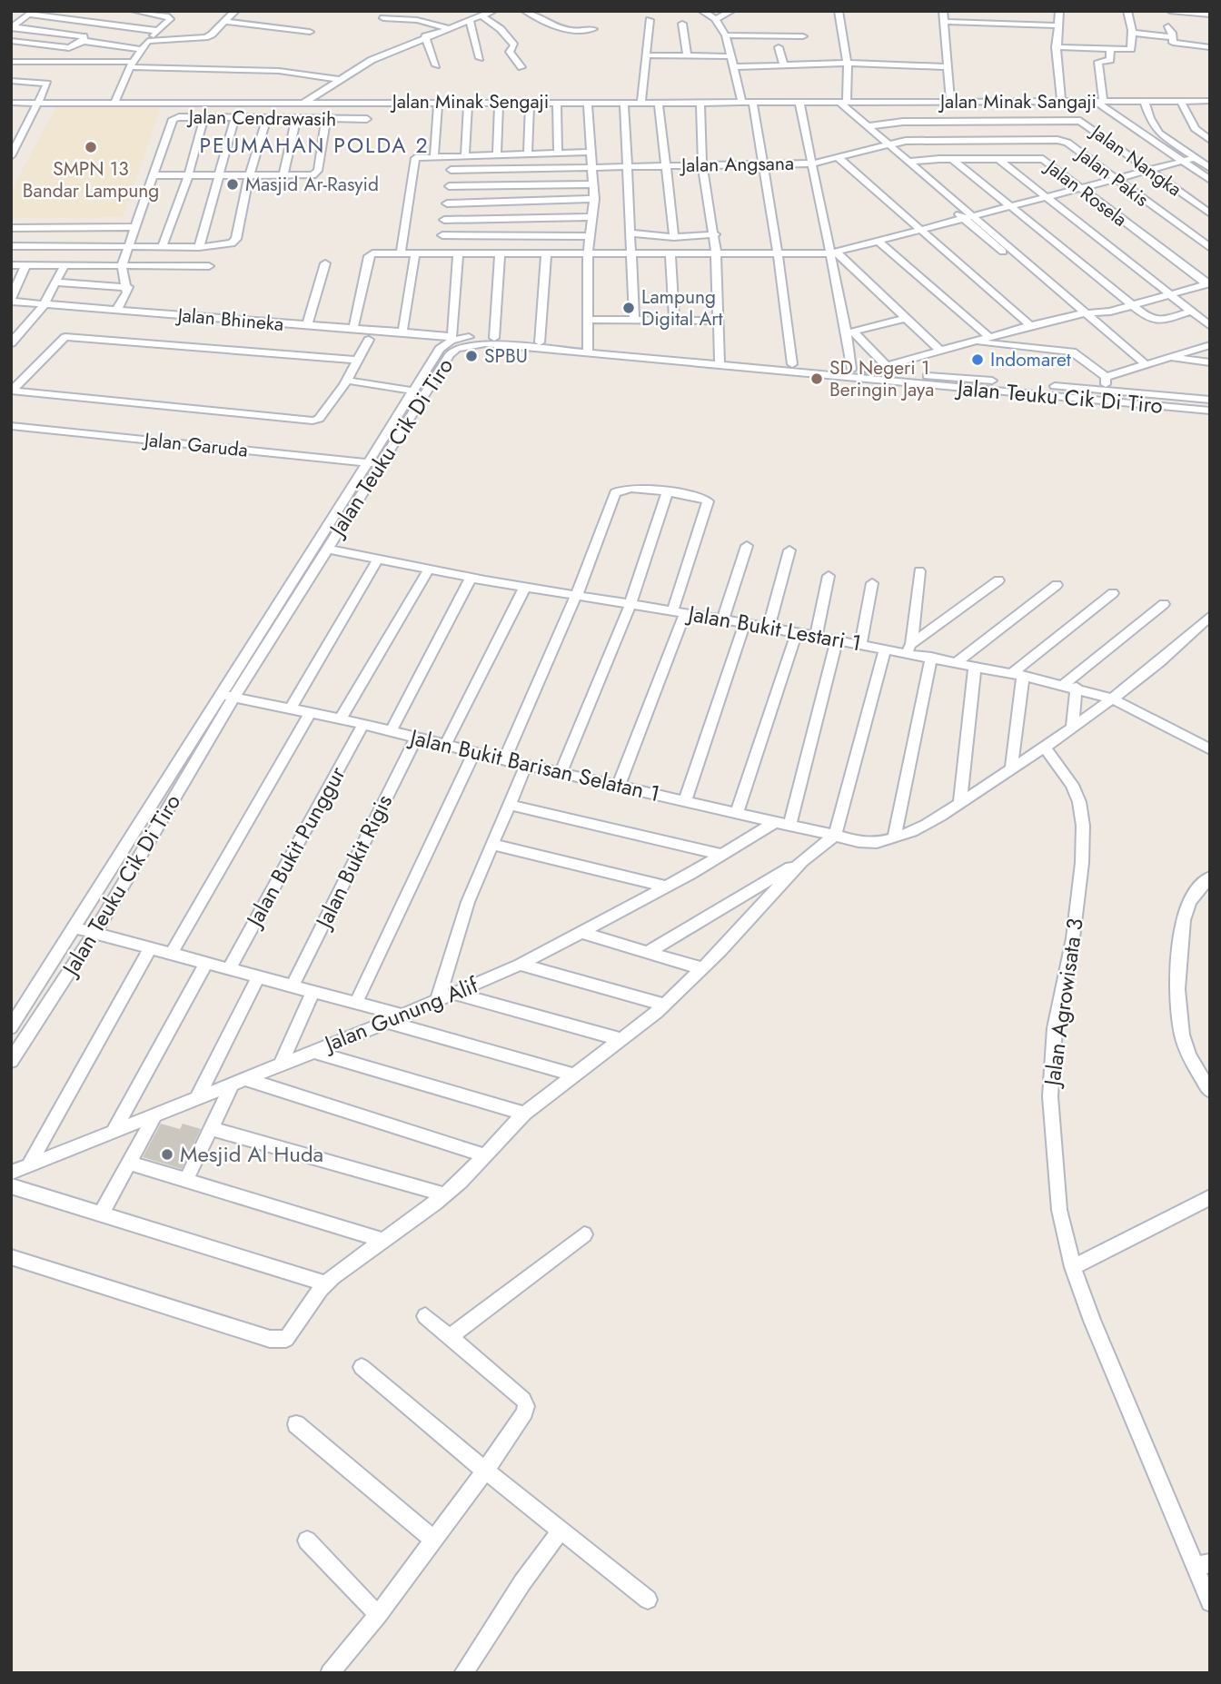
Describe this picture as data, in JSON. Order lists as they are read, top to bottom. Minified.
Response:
{"streets":{"street":["Jalan Minak Sengaji","Jalan Minak Sangaji","Jalan Cendrawasih","Jalan Nangka","Jalan Angsana","Jalan Pakis","Jalan Rosela","Jalan Bhineka","Jalan Teuku Cik Di Tiro","Jalan Garuda","Jalan Bukit Lestari 1","Jalan Bukit Barisan Selatan 1","Jalan Bukit Punggur","Jalan Bukit Rigis","Jalan Agrowisata 3","Jalan Gunung Alif"]},"crossings":[["Jalan Minak Sengaji","Jalan Minak Sangaji"],["Jalan Angsana","Jalan Pakis"],["Jalan Bhineka","Jalan Teuku Cik Di Tiro"],["Jalan Teuku Cik Di Tiro","Jalan Garuda"],["Jalan Teuku Cik Di Tiro","Jalan Bukit Lestari 1"],["Jalan Teuku Cik Di Tiro","Jalan Bukit Barisan Selatan 1"],["Jalan Bukit Lestari 1","Jalan Bukit Barisan Selatan 1"],["Jalan Bukit Barisan Selatan 1","Jalan Bukit Punggur"],["Jalan Bukit Barisan Selatan 1","Jalan Bukit Rigis"],["Jalan Bukit Barisan Selatan 1","Jalan Agrowisata 3"],["Jalan Bukit Barisan Selatan 1","Jalan Gunung Alif"]],"districts":["PEUMAHAN POLDA 2"],"places":["SMPN 13 Bandar Lampung","Masjid Ar-Rasyid","Lampung Digital Art","SPBU","Indomaret","SD Negeri 1 Beringin Jaya","Mesjid Al Huda"]}
